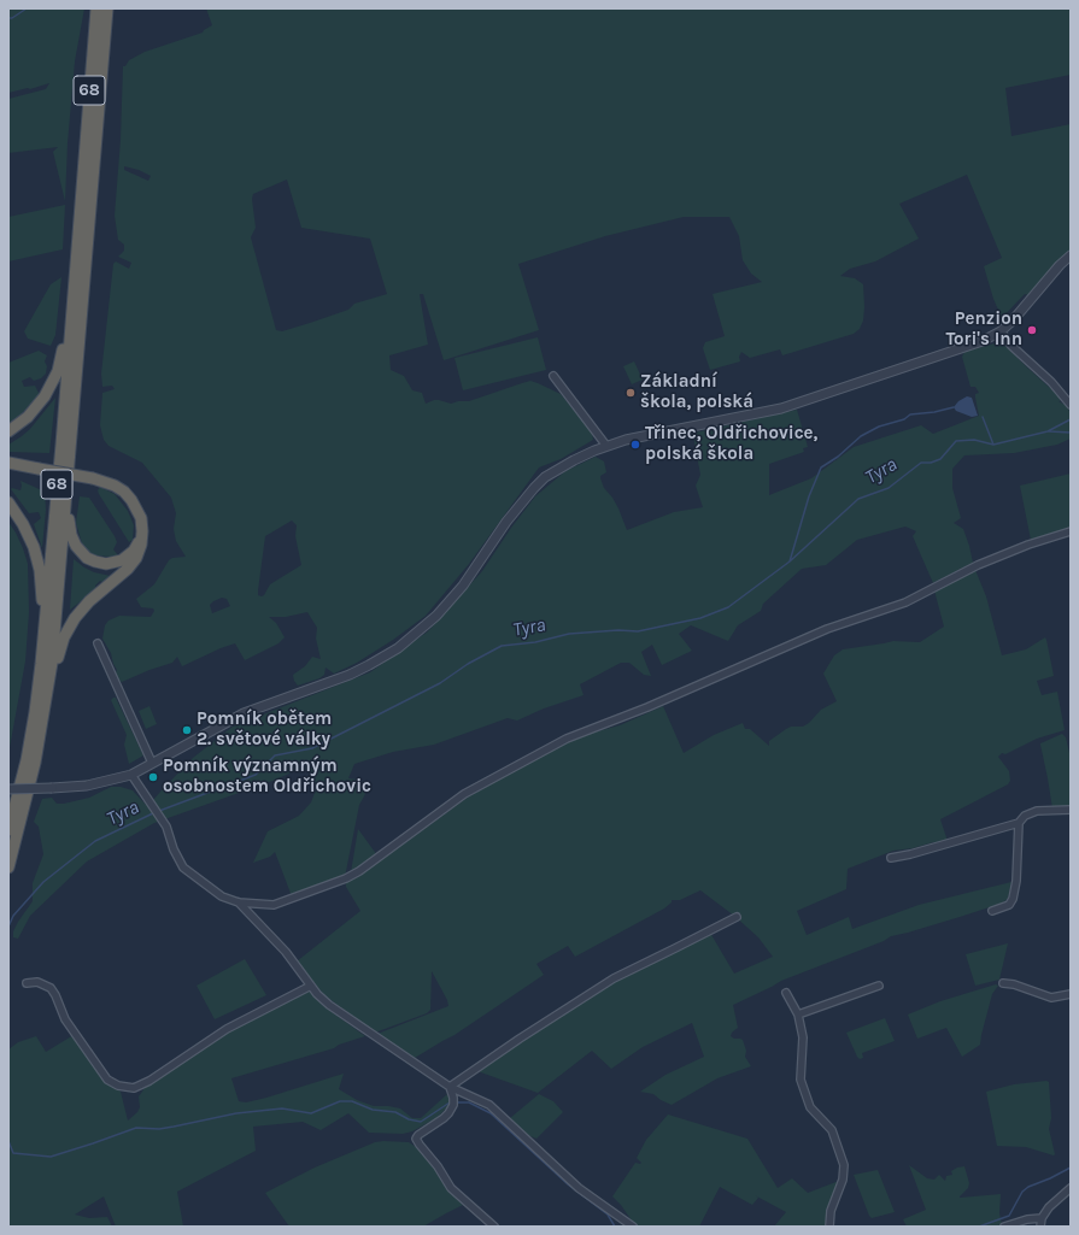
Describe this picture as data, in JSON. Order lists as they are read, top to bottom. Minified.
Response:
{"streets":{"highway":["68"]},"water":["Tyra"],"places":["Penzion Tori's Inn","Základní škola, polská","Třinec, Oldřichovice, polská škola","Pomník obětem 2. světové války","Pomník významným osobnostem Oldřichovic"]}
